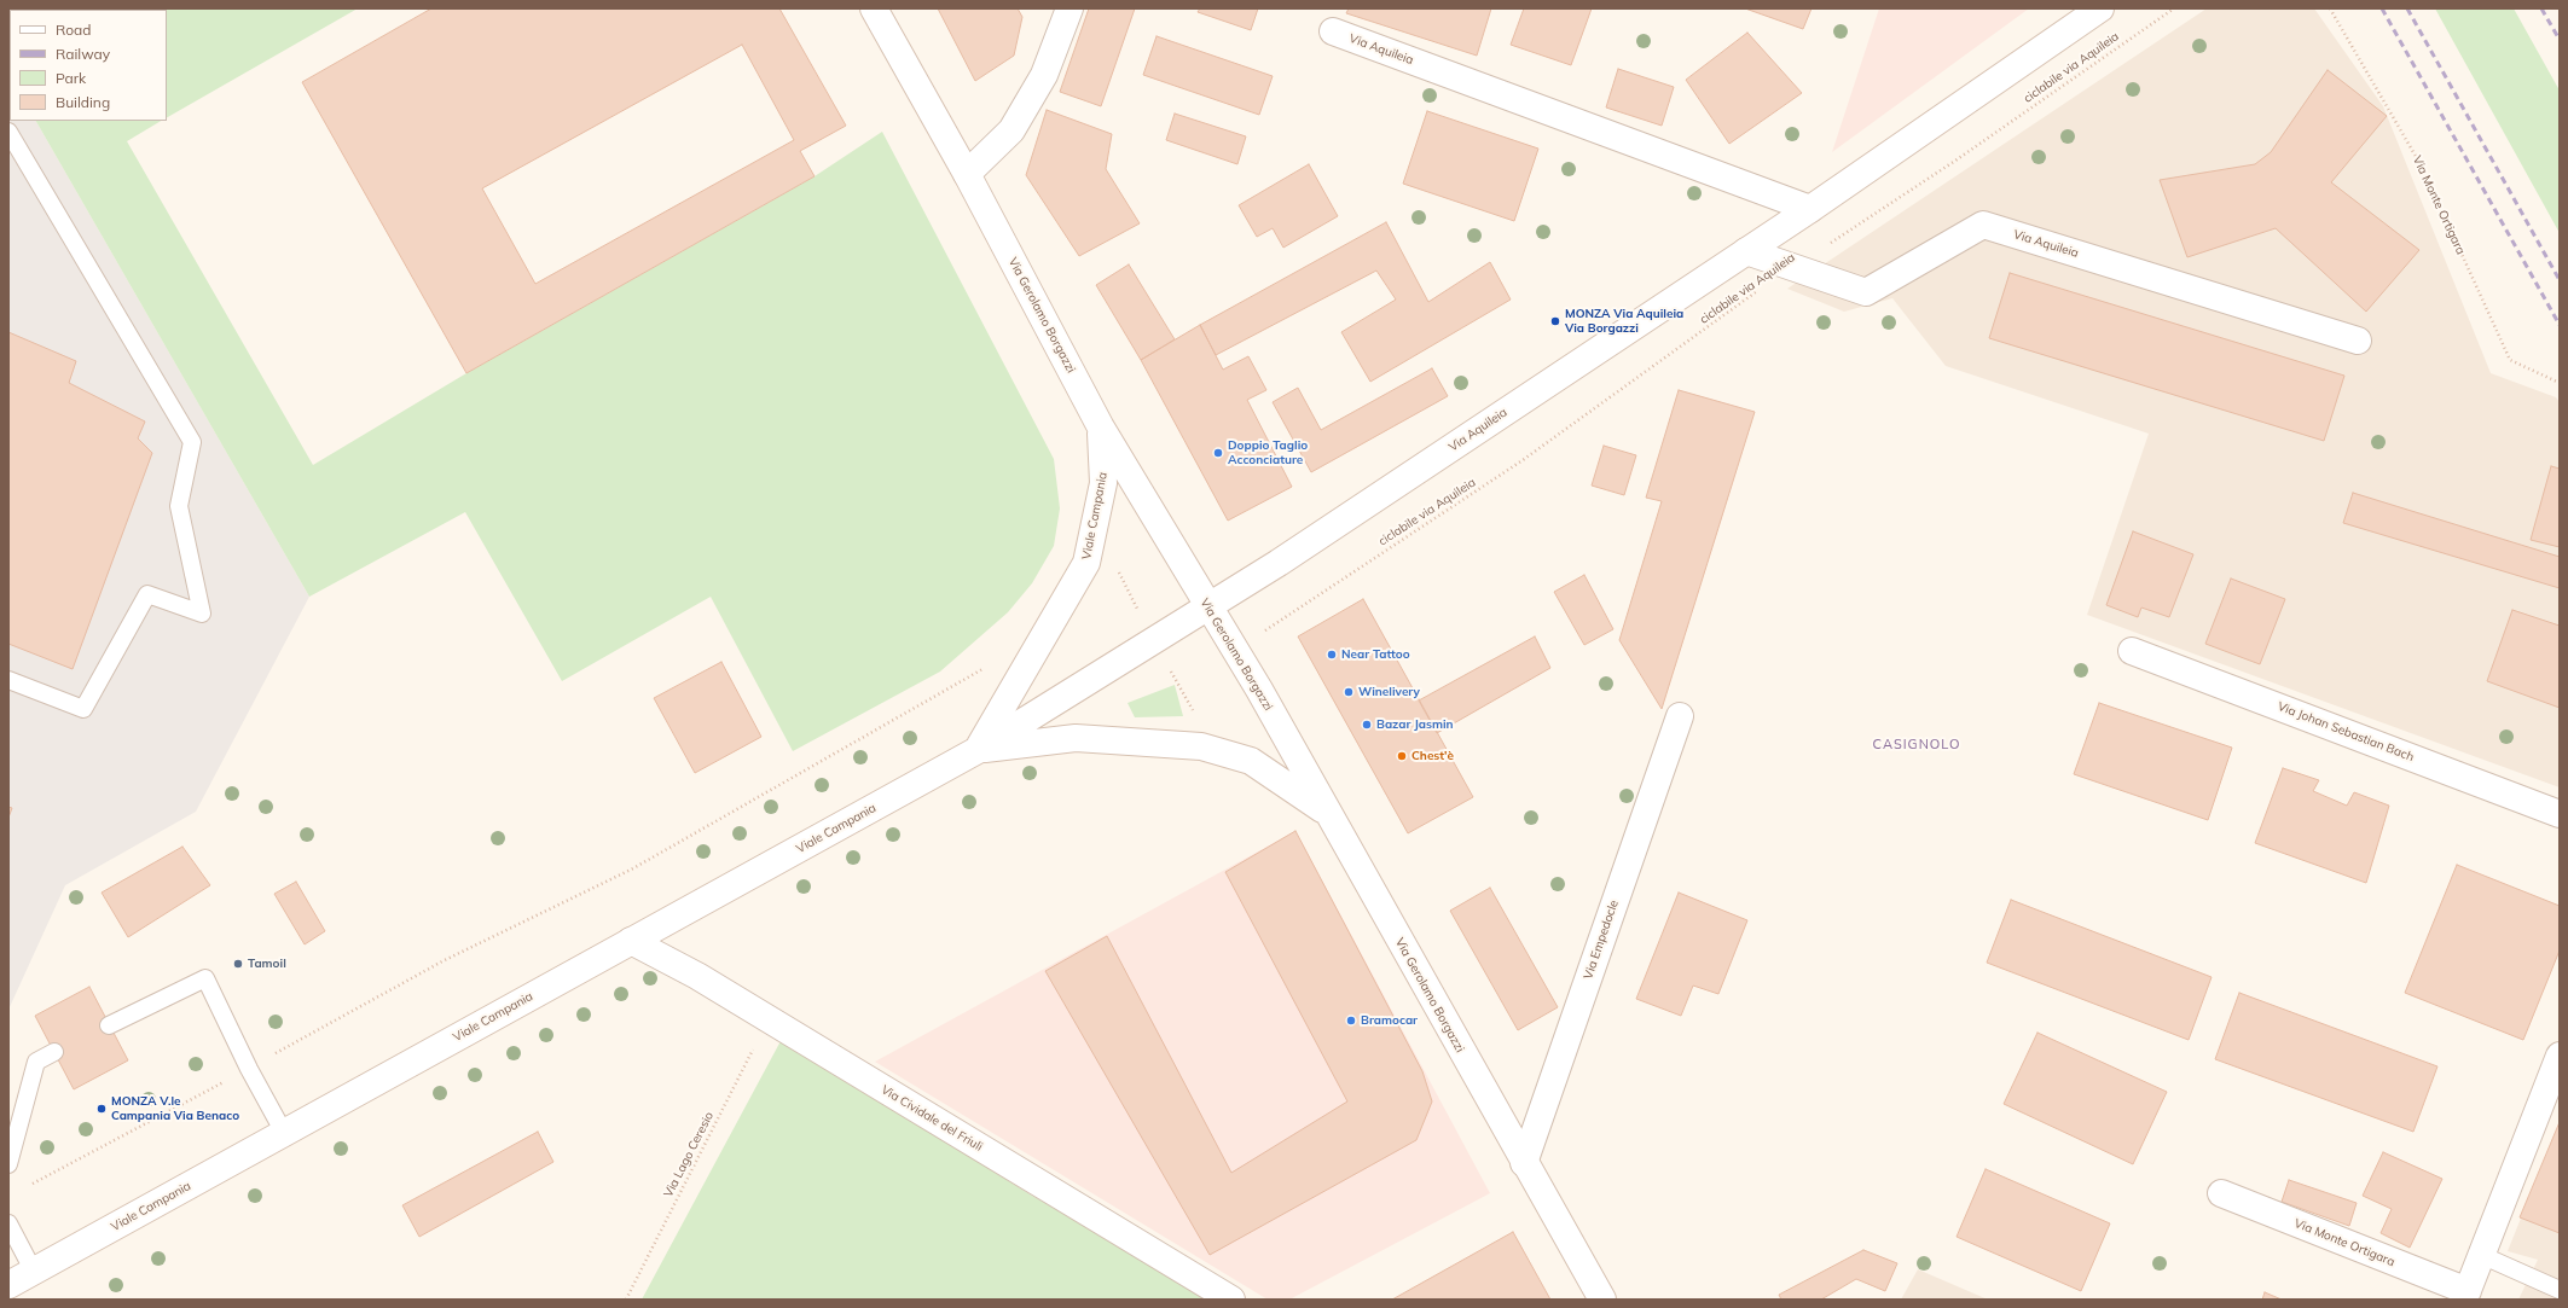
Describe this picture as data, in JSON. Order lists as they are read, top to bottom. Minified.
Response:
{"streets":{"street":["Via Aquileia","Via Monte Ortigara","Via Gerolamo Borgazzi","Viale Campania","Via Johan Sebastian Bach","Via Empedocle","Via Cividale del Friuli"],"path":["ciclabile via Aquileia","Via Lago Ceresio"]},"crossings":[["Via Aquileia","ciclabile via Aquileia"],["Via Aquileia","Via Gerolamo Borgazzi"],["Via Aquileia","Viale Campania"],["Via Gerolamo Borgazzi","Viale Campania"],["Via Gerolamo Borgazzi","Via Empedocle"],["Viale Campania","Via Cividale del Friuli"],["Via Cividale del Friuli","Via Lago Ceresio"]],"districts":["CASIGNOLO"],"places":["MONZA Via Aquileia Via Borgazzi","Doppio Taglio Acconciature","Near Tattoo","Winelivery","Bazar Jasmin","Chest'è","Tamoil","Bramocar","MONZA V.le Campania Via Benaco"],"legend":["Road","Railway","Park","Building"]}
